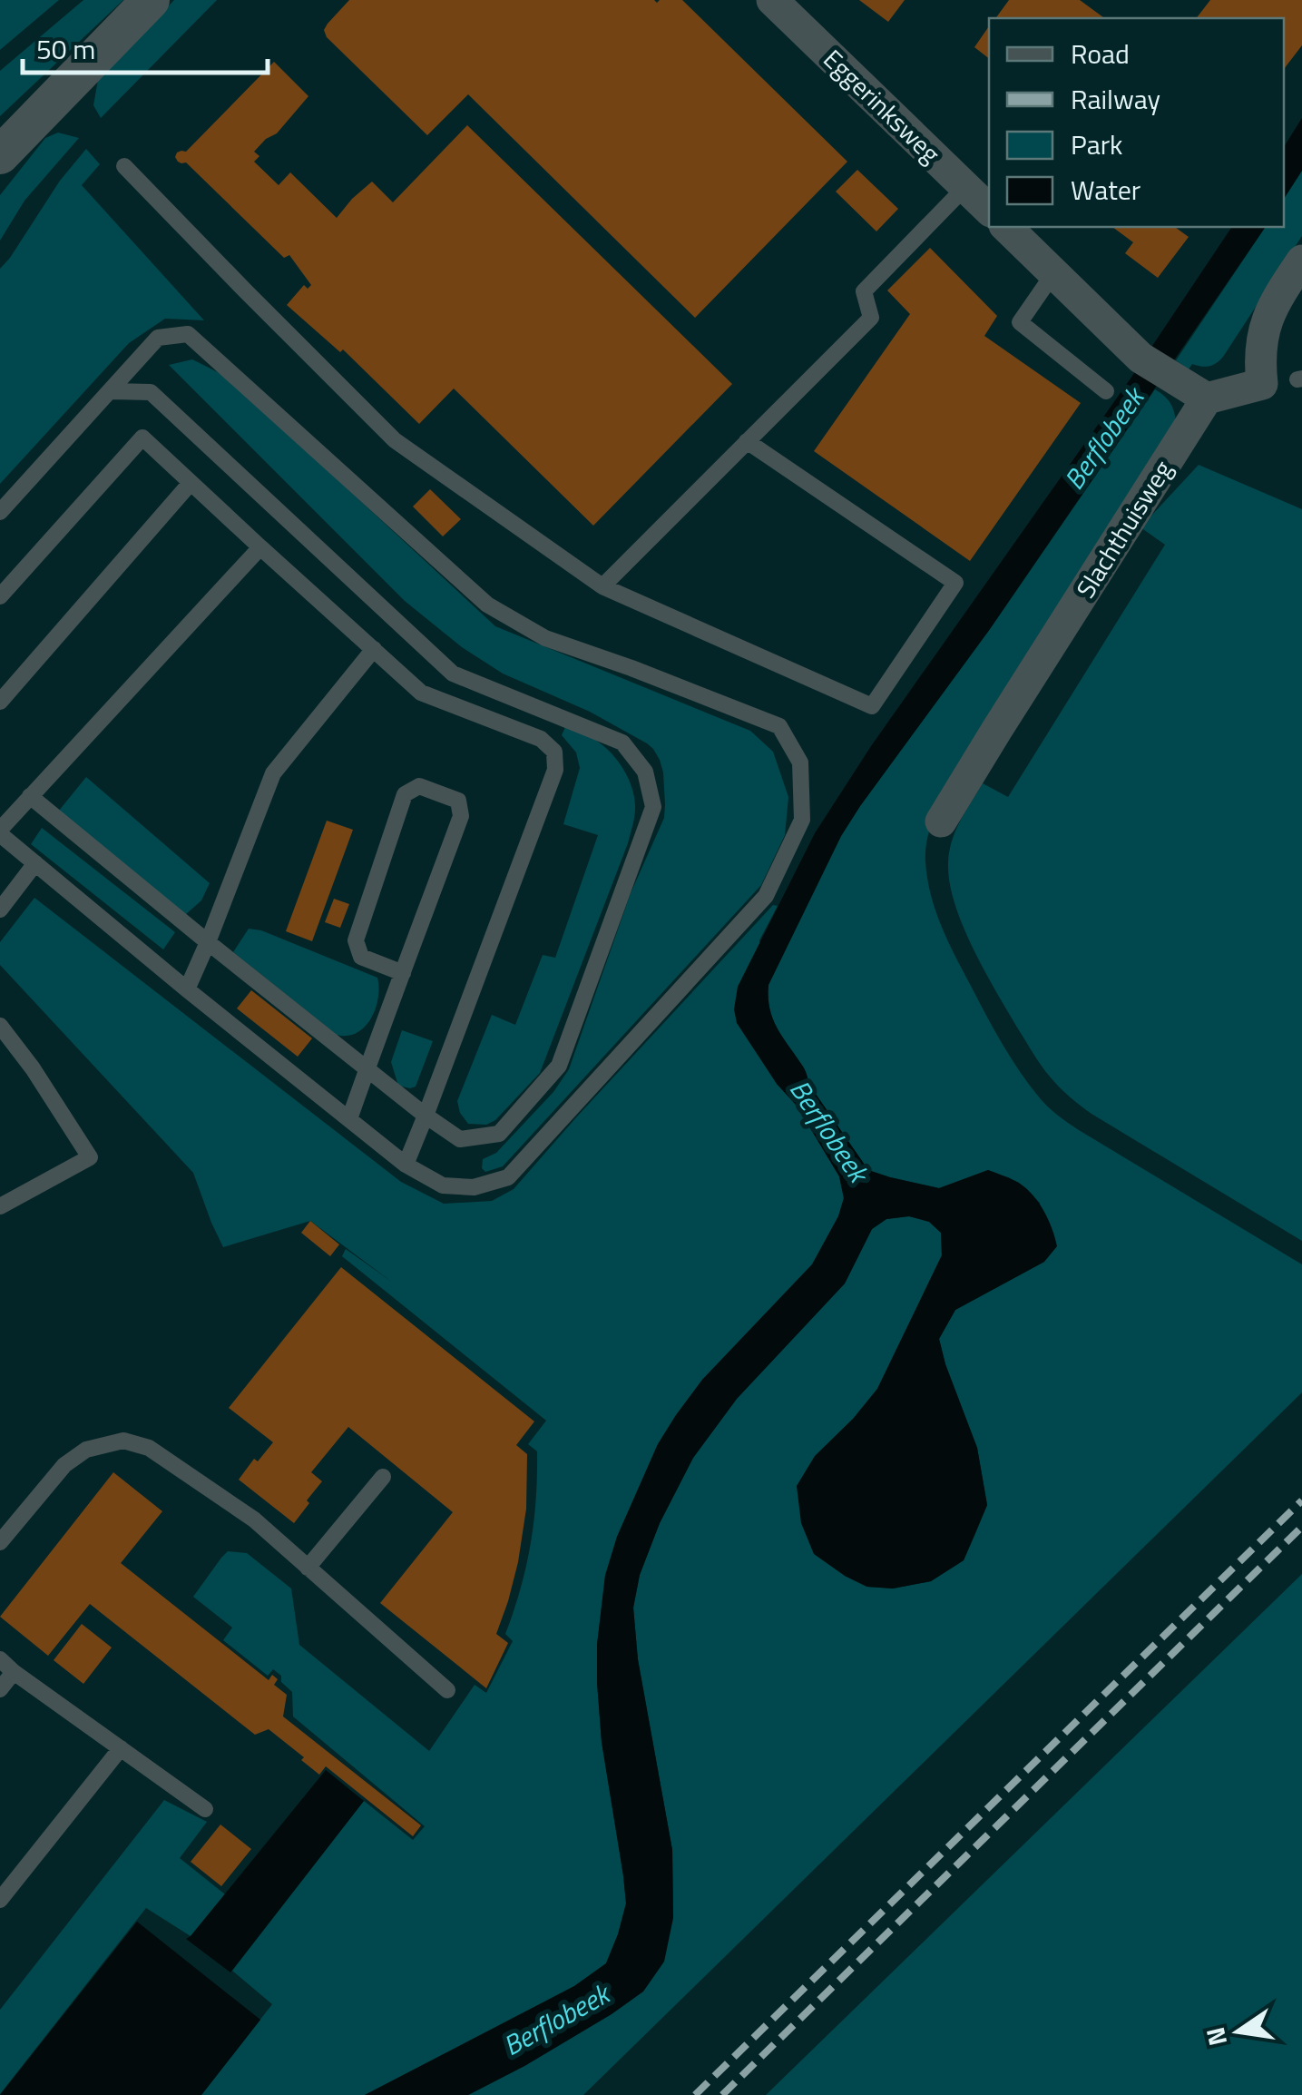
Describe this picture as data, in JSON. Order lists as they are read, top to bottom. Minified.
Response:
{"streets":{"street":["Eggerinksweg","Slachthuisweg"]},"water":["Berflobeek"],"legend":["Road","Railway","Park","Water"],"scale_bar":"50 m","north":"left"}
